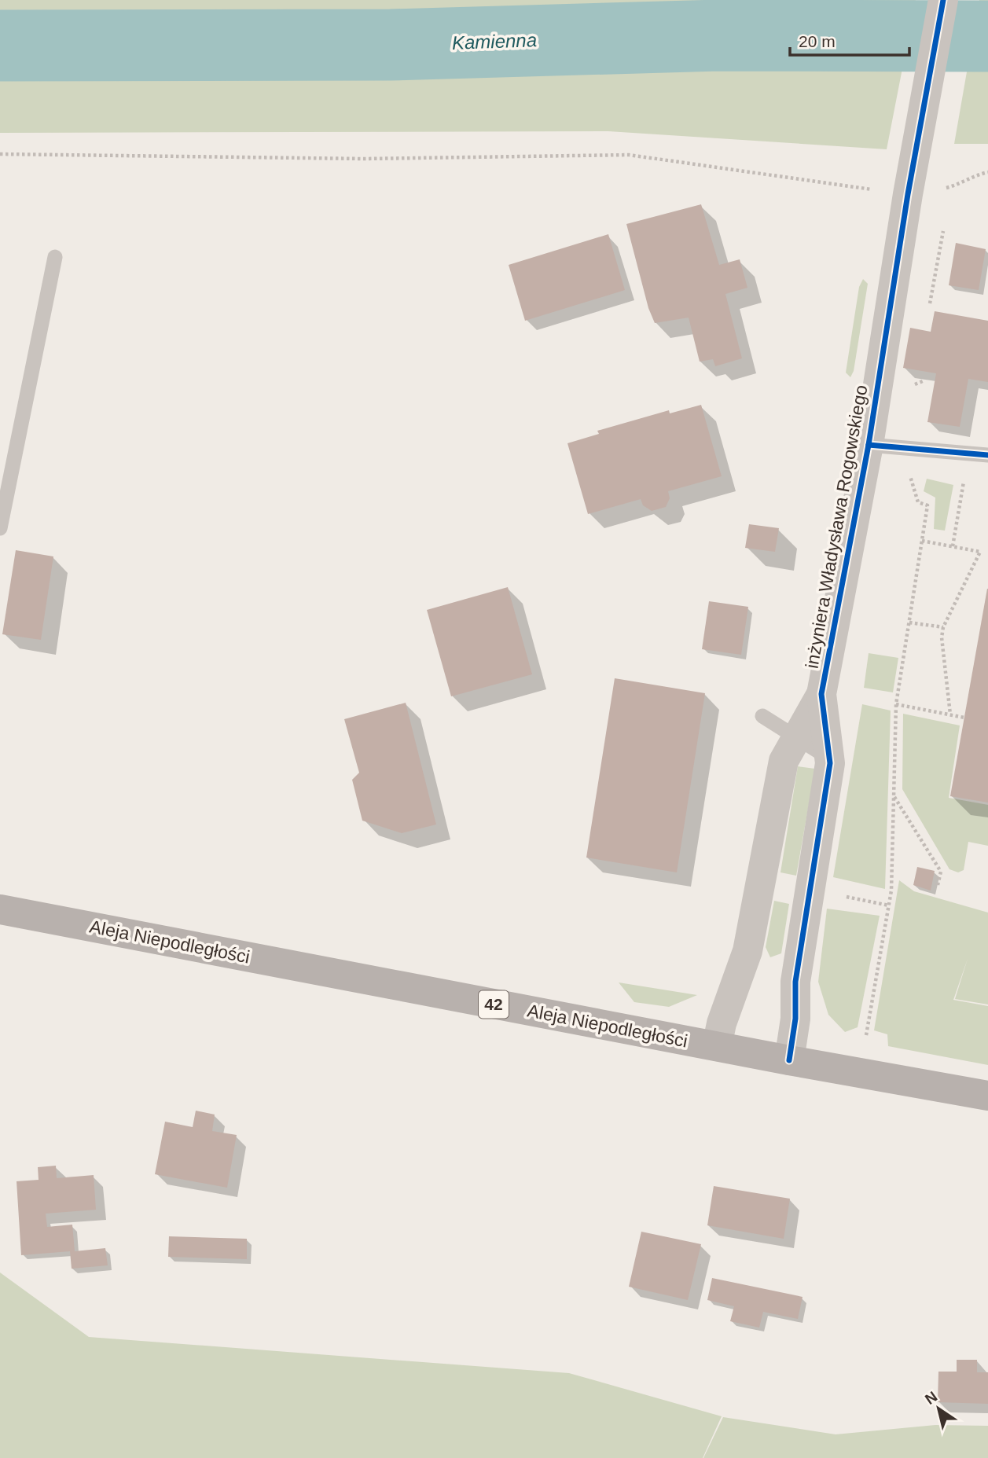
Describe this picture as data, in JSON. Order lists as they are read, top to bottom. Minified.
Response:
{"streets":{"main road":["Aleja Niepodległości","42"],"street":["inżyniera Władysława Rogowskiego"]},"crossings":[["inżyniera Władysława Rogowskiego","Aleja Niepodległości"]],"water":["Kamienna"],"scale_bar":"20 m","north":"top left"}
